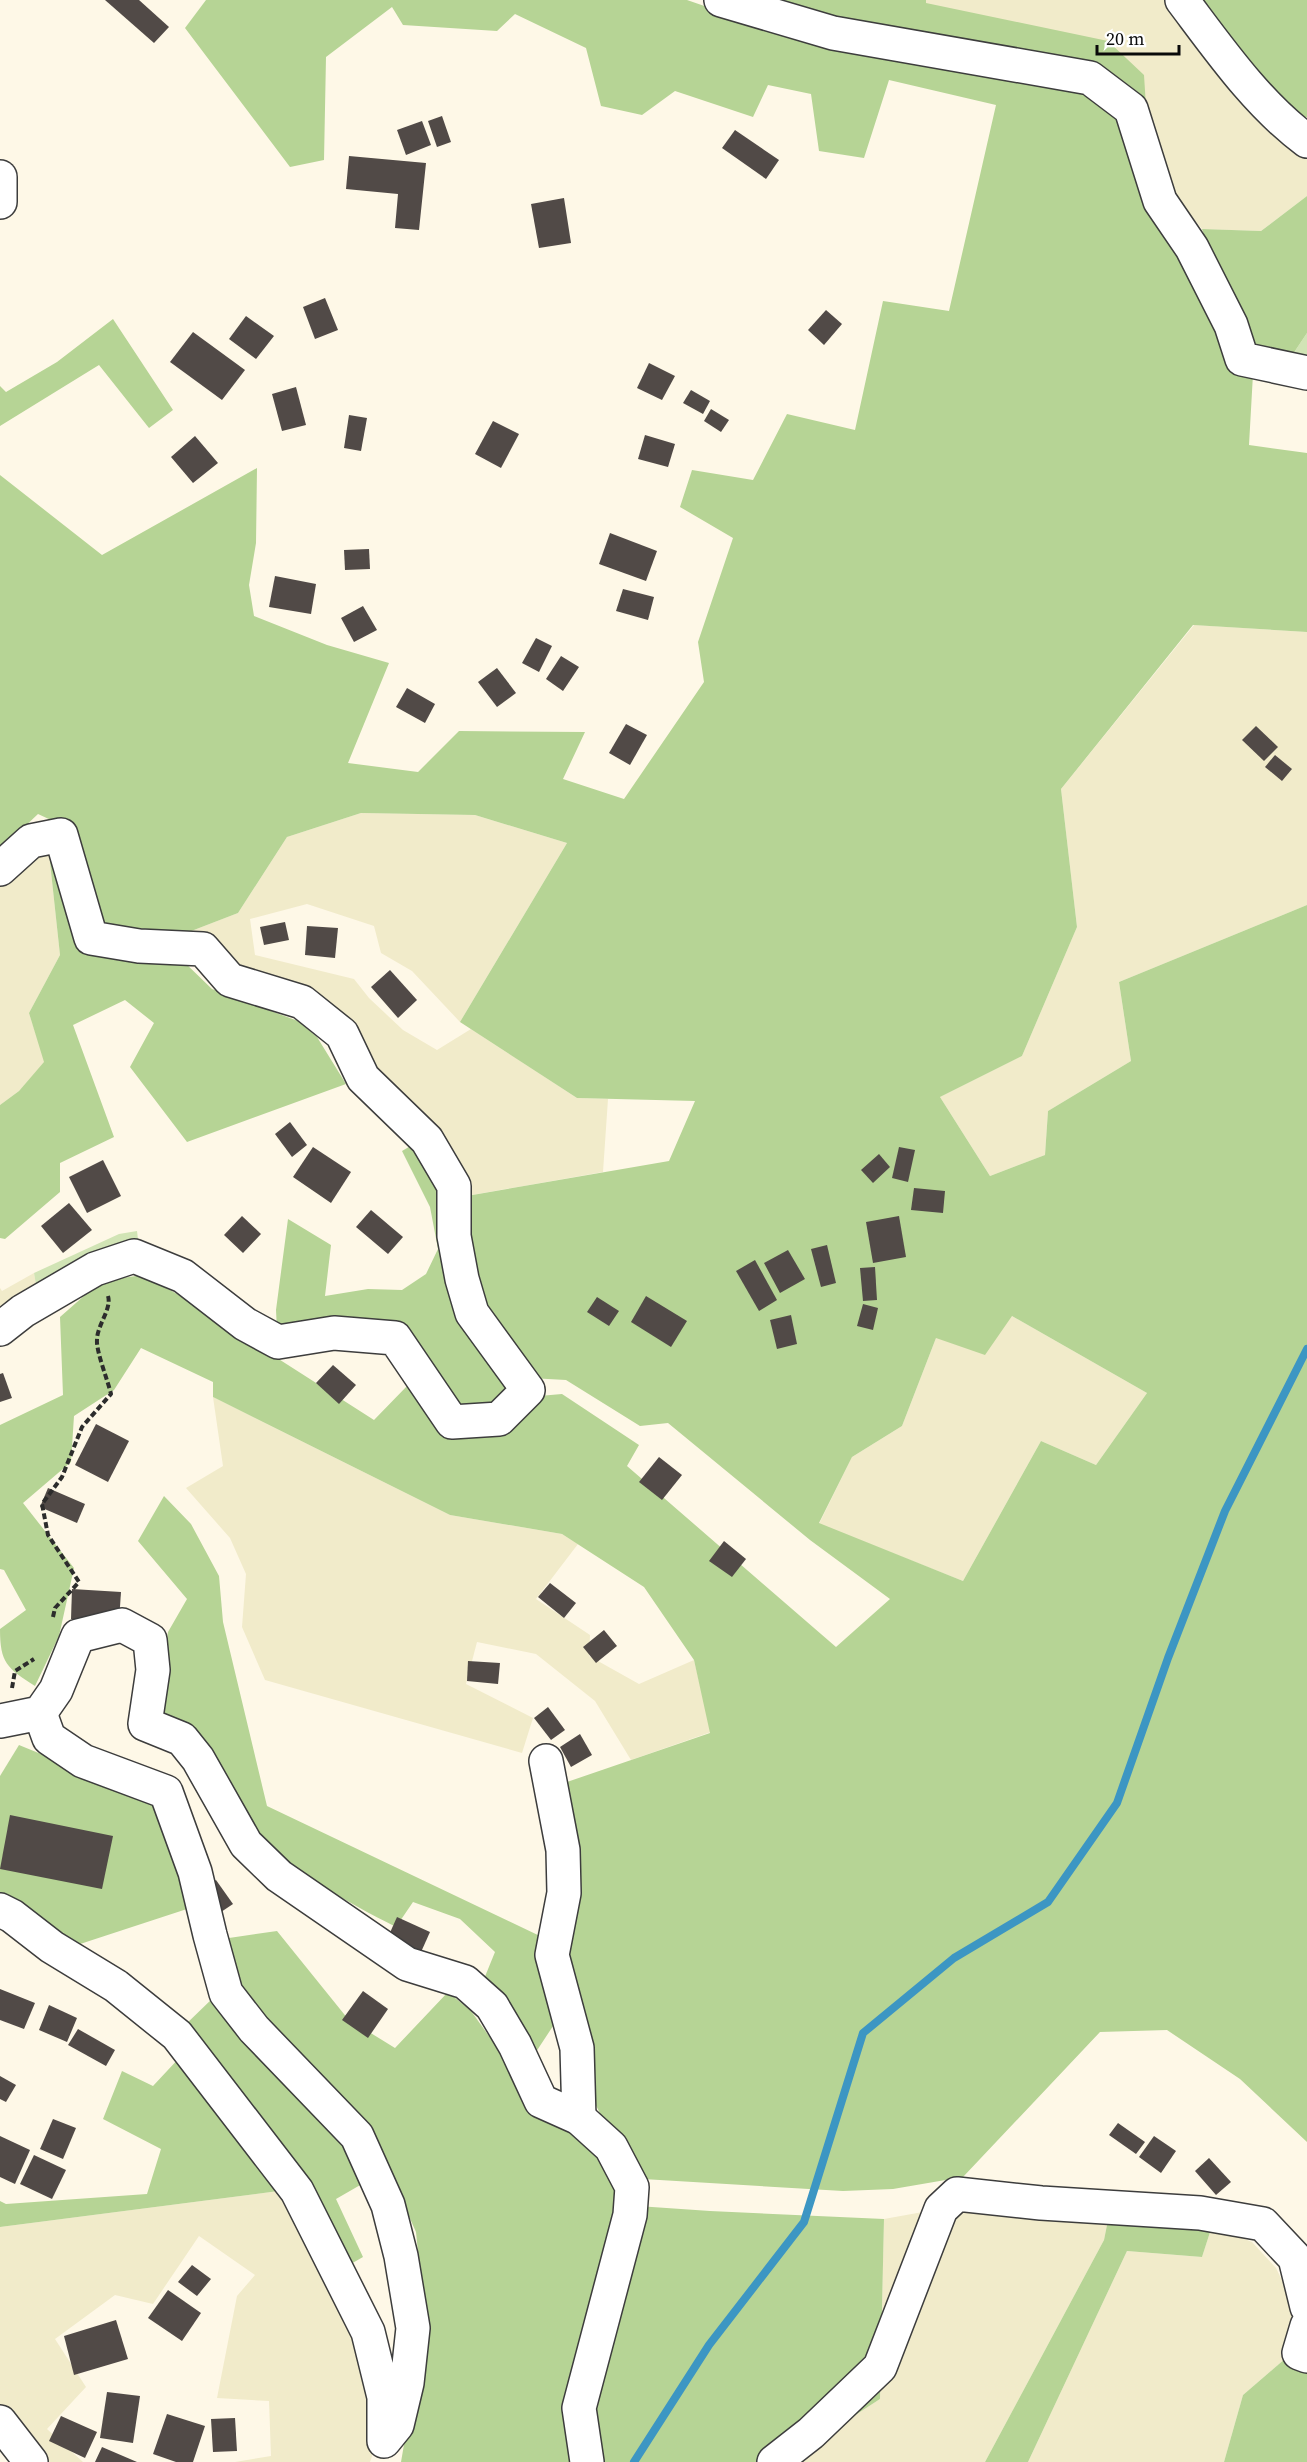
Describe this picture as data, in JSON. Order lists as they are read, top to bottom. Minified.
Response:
{"scale_bar":"20 m"}
